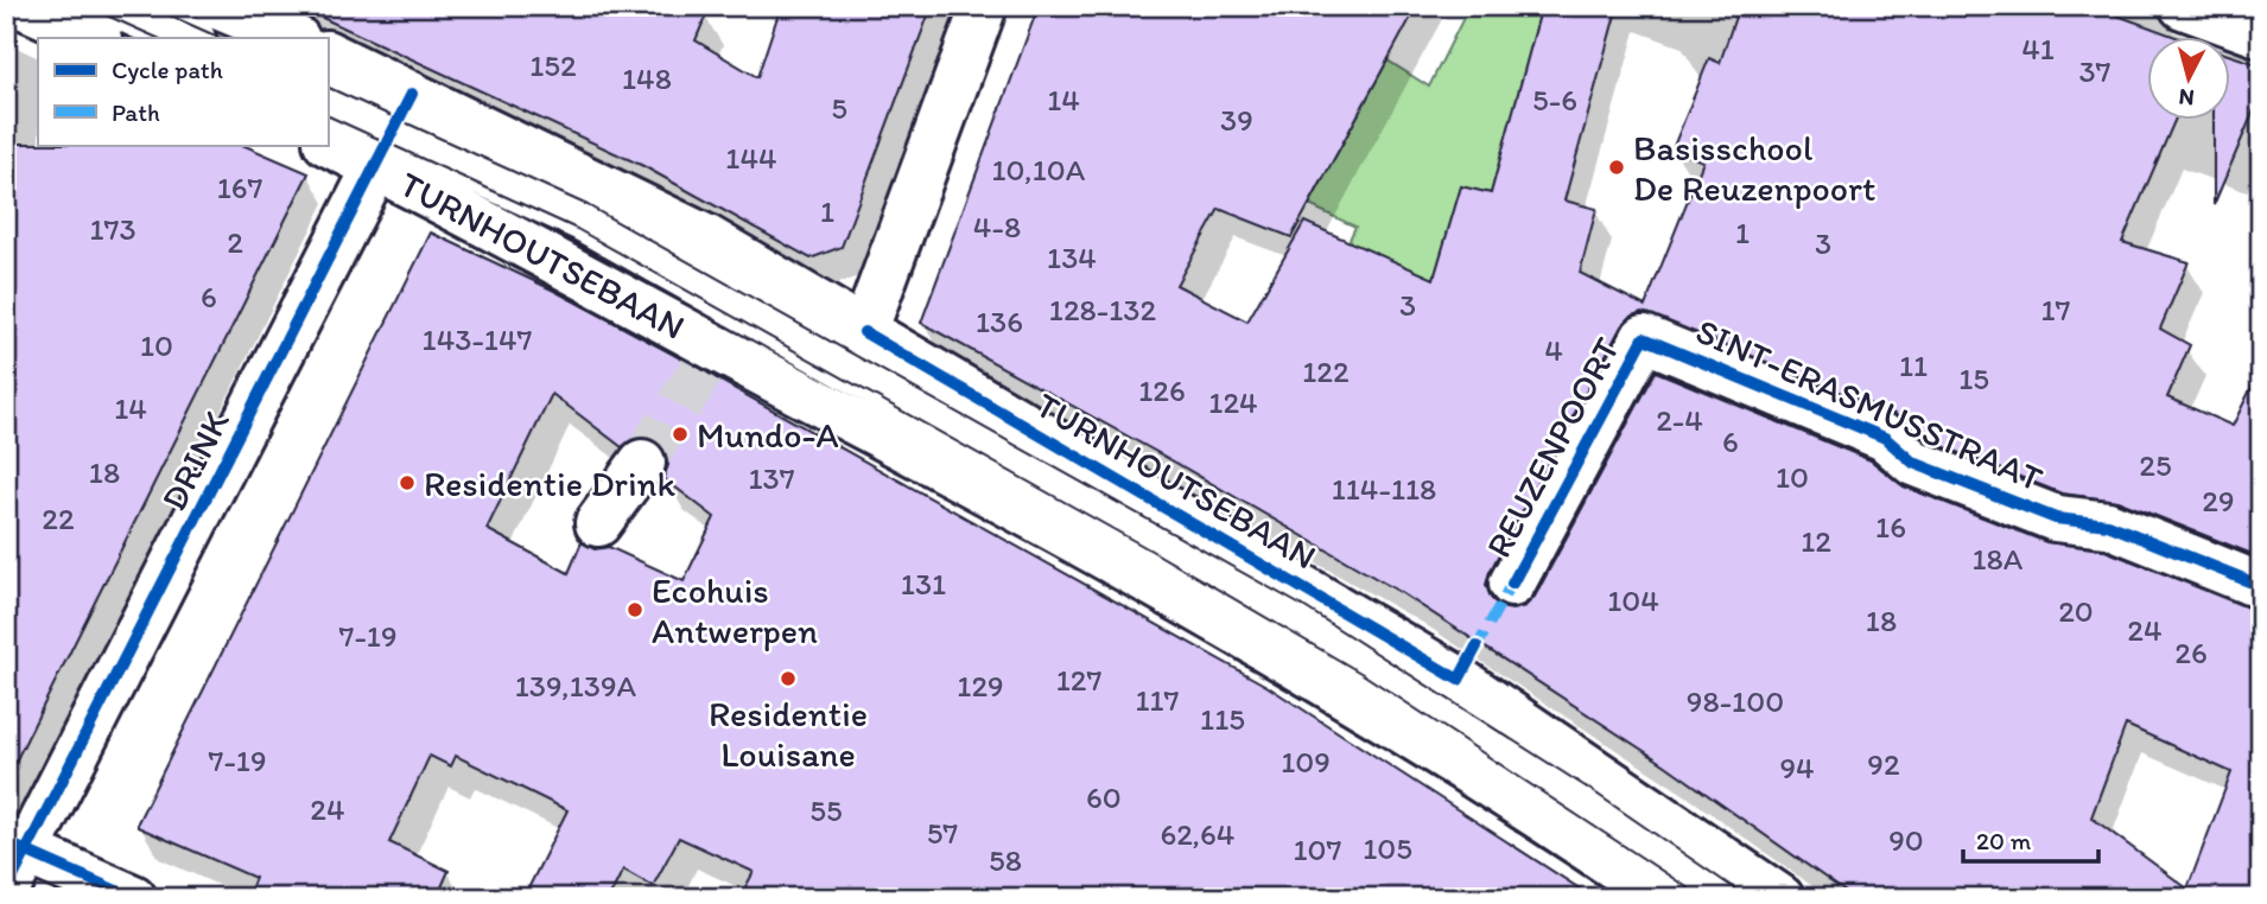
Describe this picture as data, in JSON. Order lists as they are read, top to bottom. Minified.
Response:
{"streets":{"main road":["TURNHOUTSEBAAN","SINT-ERASMUSSTRAAT","REUZENPOORT","DRINK"]},"crossings":[["TURNHOUTSEBAAN","DRINK"],["SINT-ERASMUSSTRAAT","REUZENPOORT"]],"places":["Basisschool De Reuzenpoort","Mundo-A","Residentie Drink","Ecohuis Antwerpen","Residentie Louisane"],"house_numbers":["41","152","37","148","14","5-6","5","39","144","10,10A","167","1","4-8","173","1","2","3","134","6","3","128-132","17","136","143-147","10","4","11","122","15","126","124","14","2-4","6","25","18","10","137","114-118","29","22","16","12","18A","131","104","20","18","24","7-19","26","127","139,139A","129","117","98-100","115","7-19","109","92","94","60","24","55","57","62,64","90","105","107","58"],"legend":["Cycle path","Path"],"scale_bar":"20 m","north":"bottom"}
